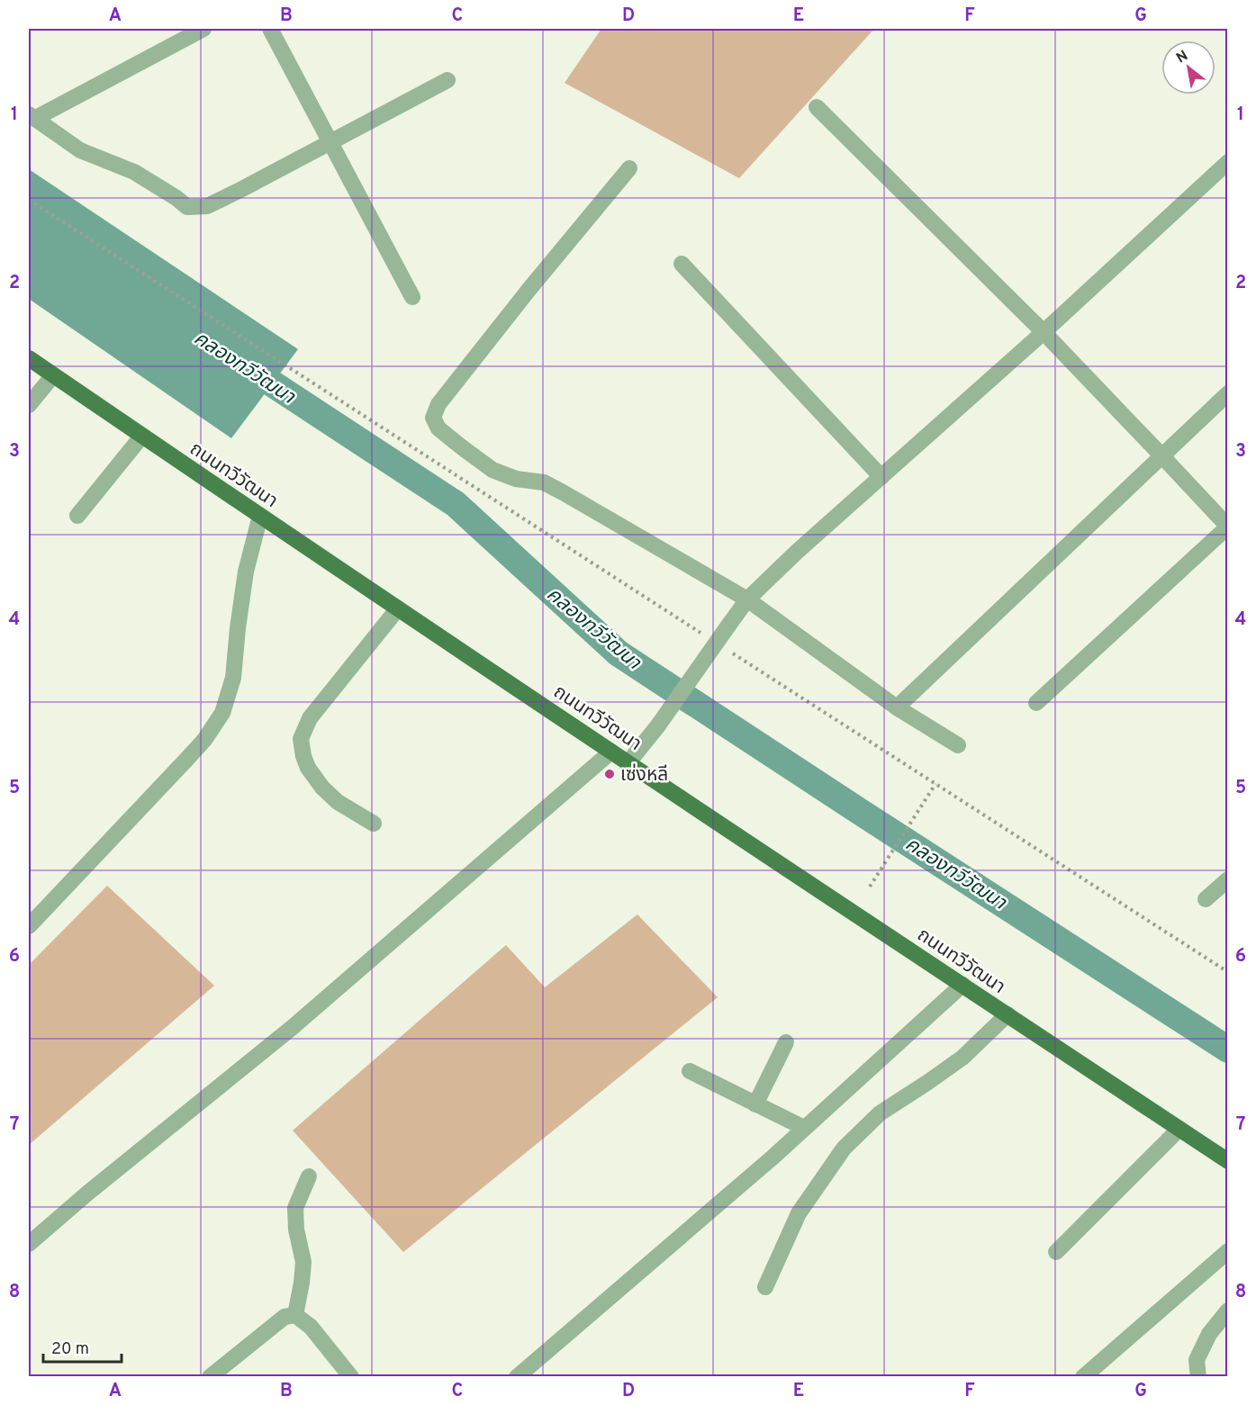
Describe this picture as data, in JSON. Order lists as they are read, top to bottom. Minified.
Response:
{"streets":{"main road":["ถนนทวีวัฒนา"]},"water":["คลองทวีวัฒนา"],"places":["เซ่งหลี"],"scale_bar":"20 m","north":"top left","grid":{"columns":["A","B","C","D","E","F","G"],"rows":["1","2","3","4","5","6","7","8"]}}
